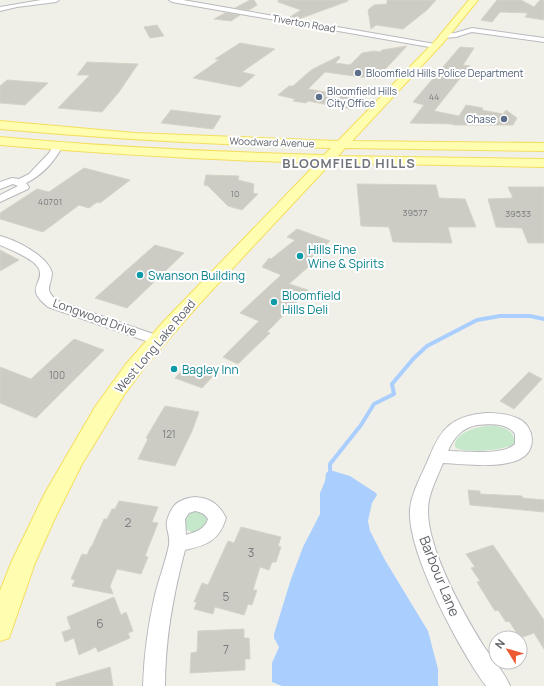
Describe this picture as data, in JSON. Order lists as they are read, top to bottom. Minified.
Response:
{"streets":{"main road":["Woodward Avenue","West Long Lake Road"],"street":["Tiverton Road","Longwood Drive","Barbour Lane"]},"crossings":[["Tiverton Road","West Long Lake Road"],["Woodward Avenue","West Long Lake Road"],["Longwood Drive","West Long Lake Road"]],"districts":["BLOOMFIELD HILLS"],"places":["Bloomfield Hills Police Department","Bloomfield Hills City Office","Chase","Hills Fine Wine & Spirits","Swanson Building","Bloomfield Hills Deli","Bagley Inn"],"house_numbers":["44","10","40701","39577","39533","100","121","2","3","5","6","7"],"north":"top left"}
